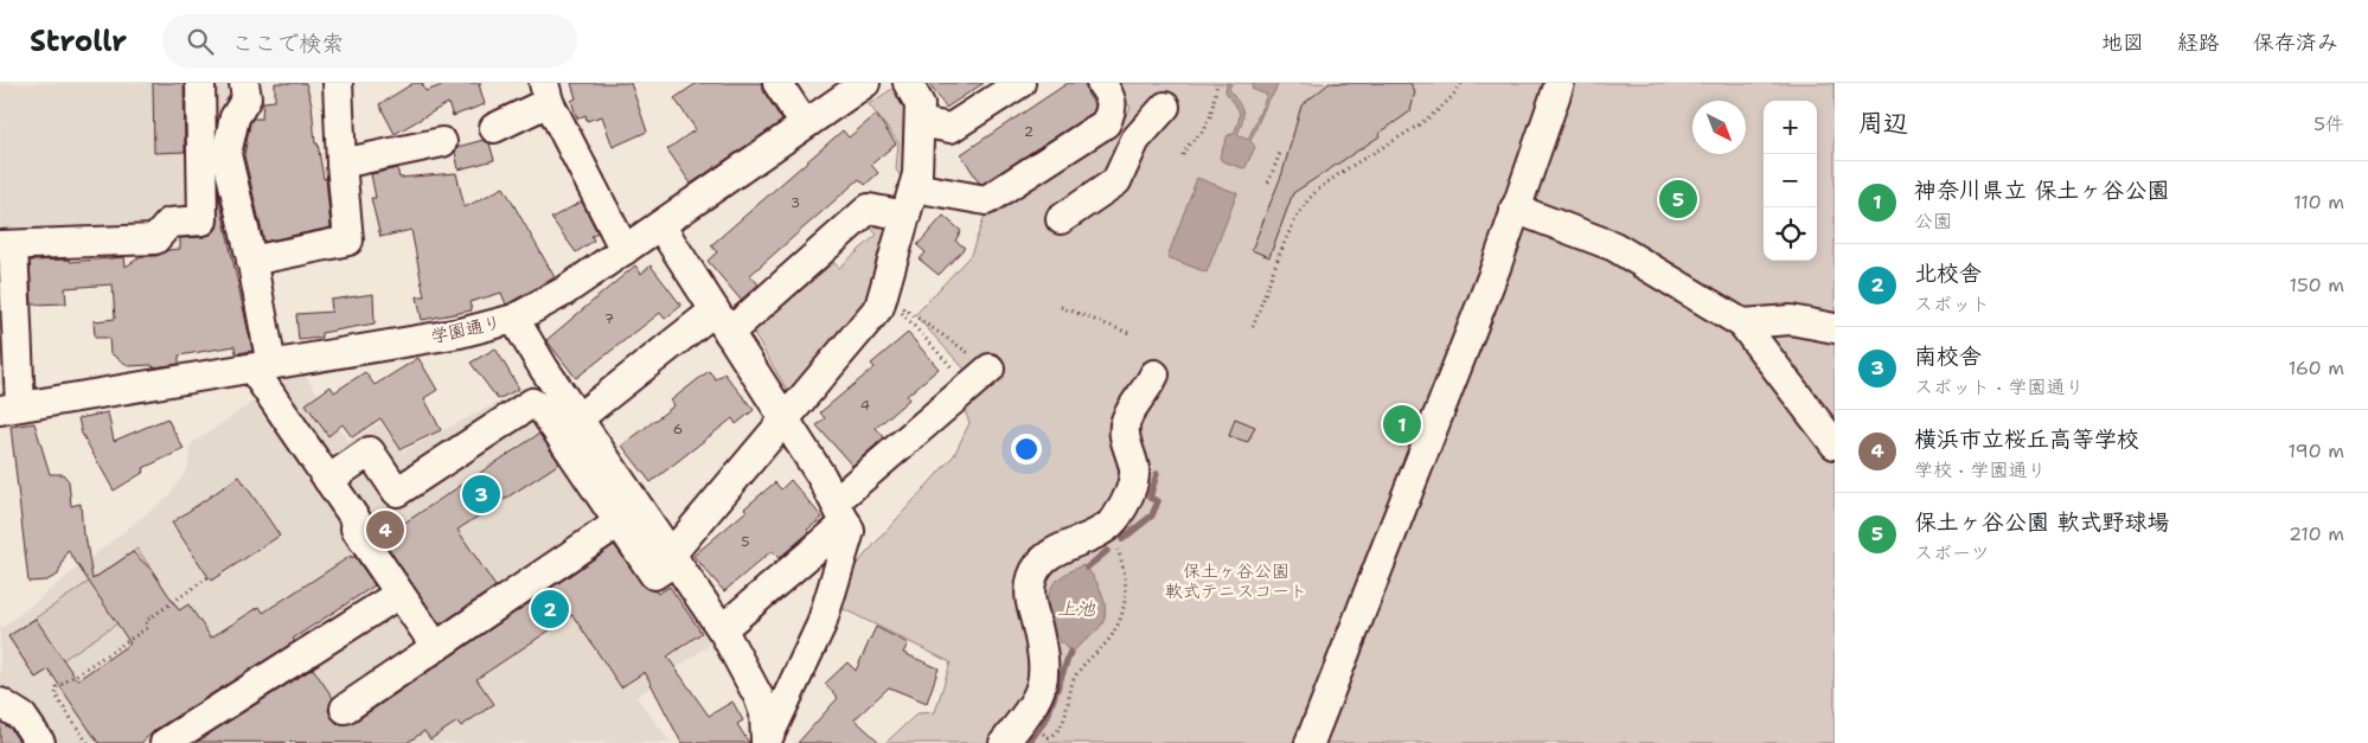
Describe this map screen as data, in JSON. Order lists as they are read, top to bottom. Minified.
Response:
{"streets":{"street":["学園通り"]},"water":["上池"],"parks":["保土ヶ谷公園 軟式テニスコート"],"house_numbers":["2","3","7","4","6","5"],"north":"bottom right","page":{"header":"Strollr","search":"ここで検索","nav":["地図","経路","保存済み"],"heading":["周辺","5件"],"map_buttons":["+","−"],"list":[{"mark":"1","name":"神奈川県立 保土ヶ谷公園","note":"公園","value":"110 m"},{"mark":"2","name":"北校舎","note":"スポット","value":"150 m"},{"mark":"3","name":"南校舎","note":"スポット · 学園通り","value":"160 m"},{"mark":"4","name":"横浜市立桜丘高等学校","note":"学校 · 学園通り","value":"190 m"},{"mark":"5","name":"保土ヶ谷公園 軟式野球場","note":"スポーツ","value":"210 m"}],"pins":["5","1","3","4","2"]}}
